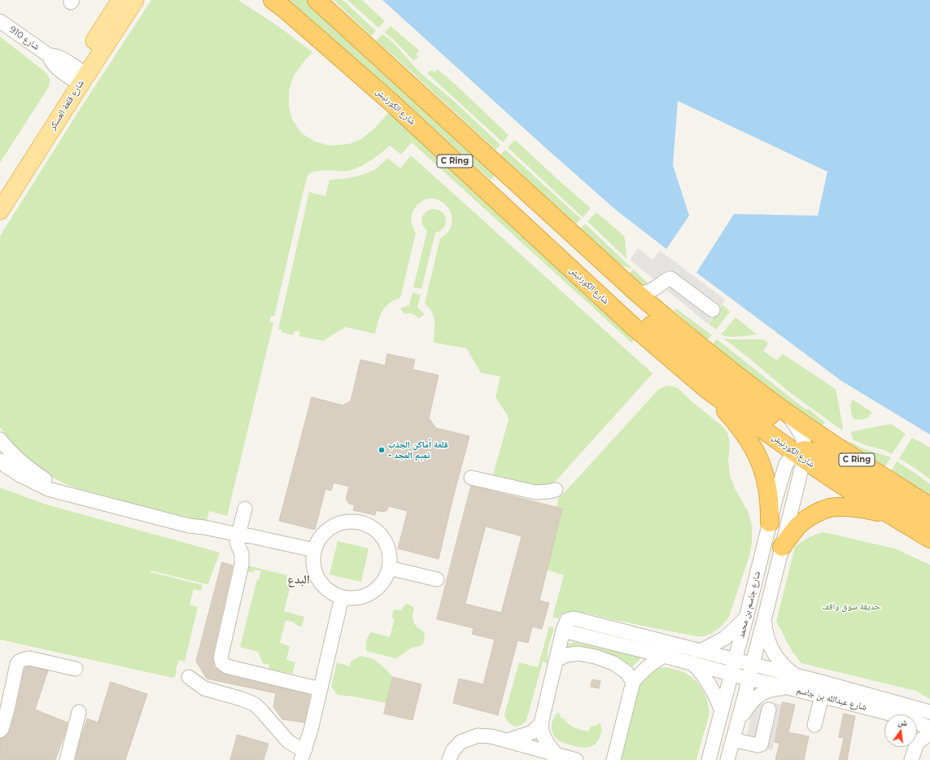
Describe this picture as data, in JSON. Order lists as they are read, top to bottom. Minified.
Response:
{"streets":{"highway":["شارع الكورنيش","C Ring"],"main road":["شارع قلعة العسكر"],"street":["شارع 910","شارع جاسم بن محمد","شارع عبدالله بن جاسم"]},"crossings":[["شارع 910","شارع قلعة العسكر"],["شارع الكورنيش","شارع جاسم بن محمد"],["شارع جاسم بن محمد","شارع عبدالله بن جاسم"]],"districts":["البدع"],"parks":["حديقة سوق واقف"],"places":["قلعة أماكن الجذب - تميم المجد"],"north":"top"}
